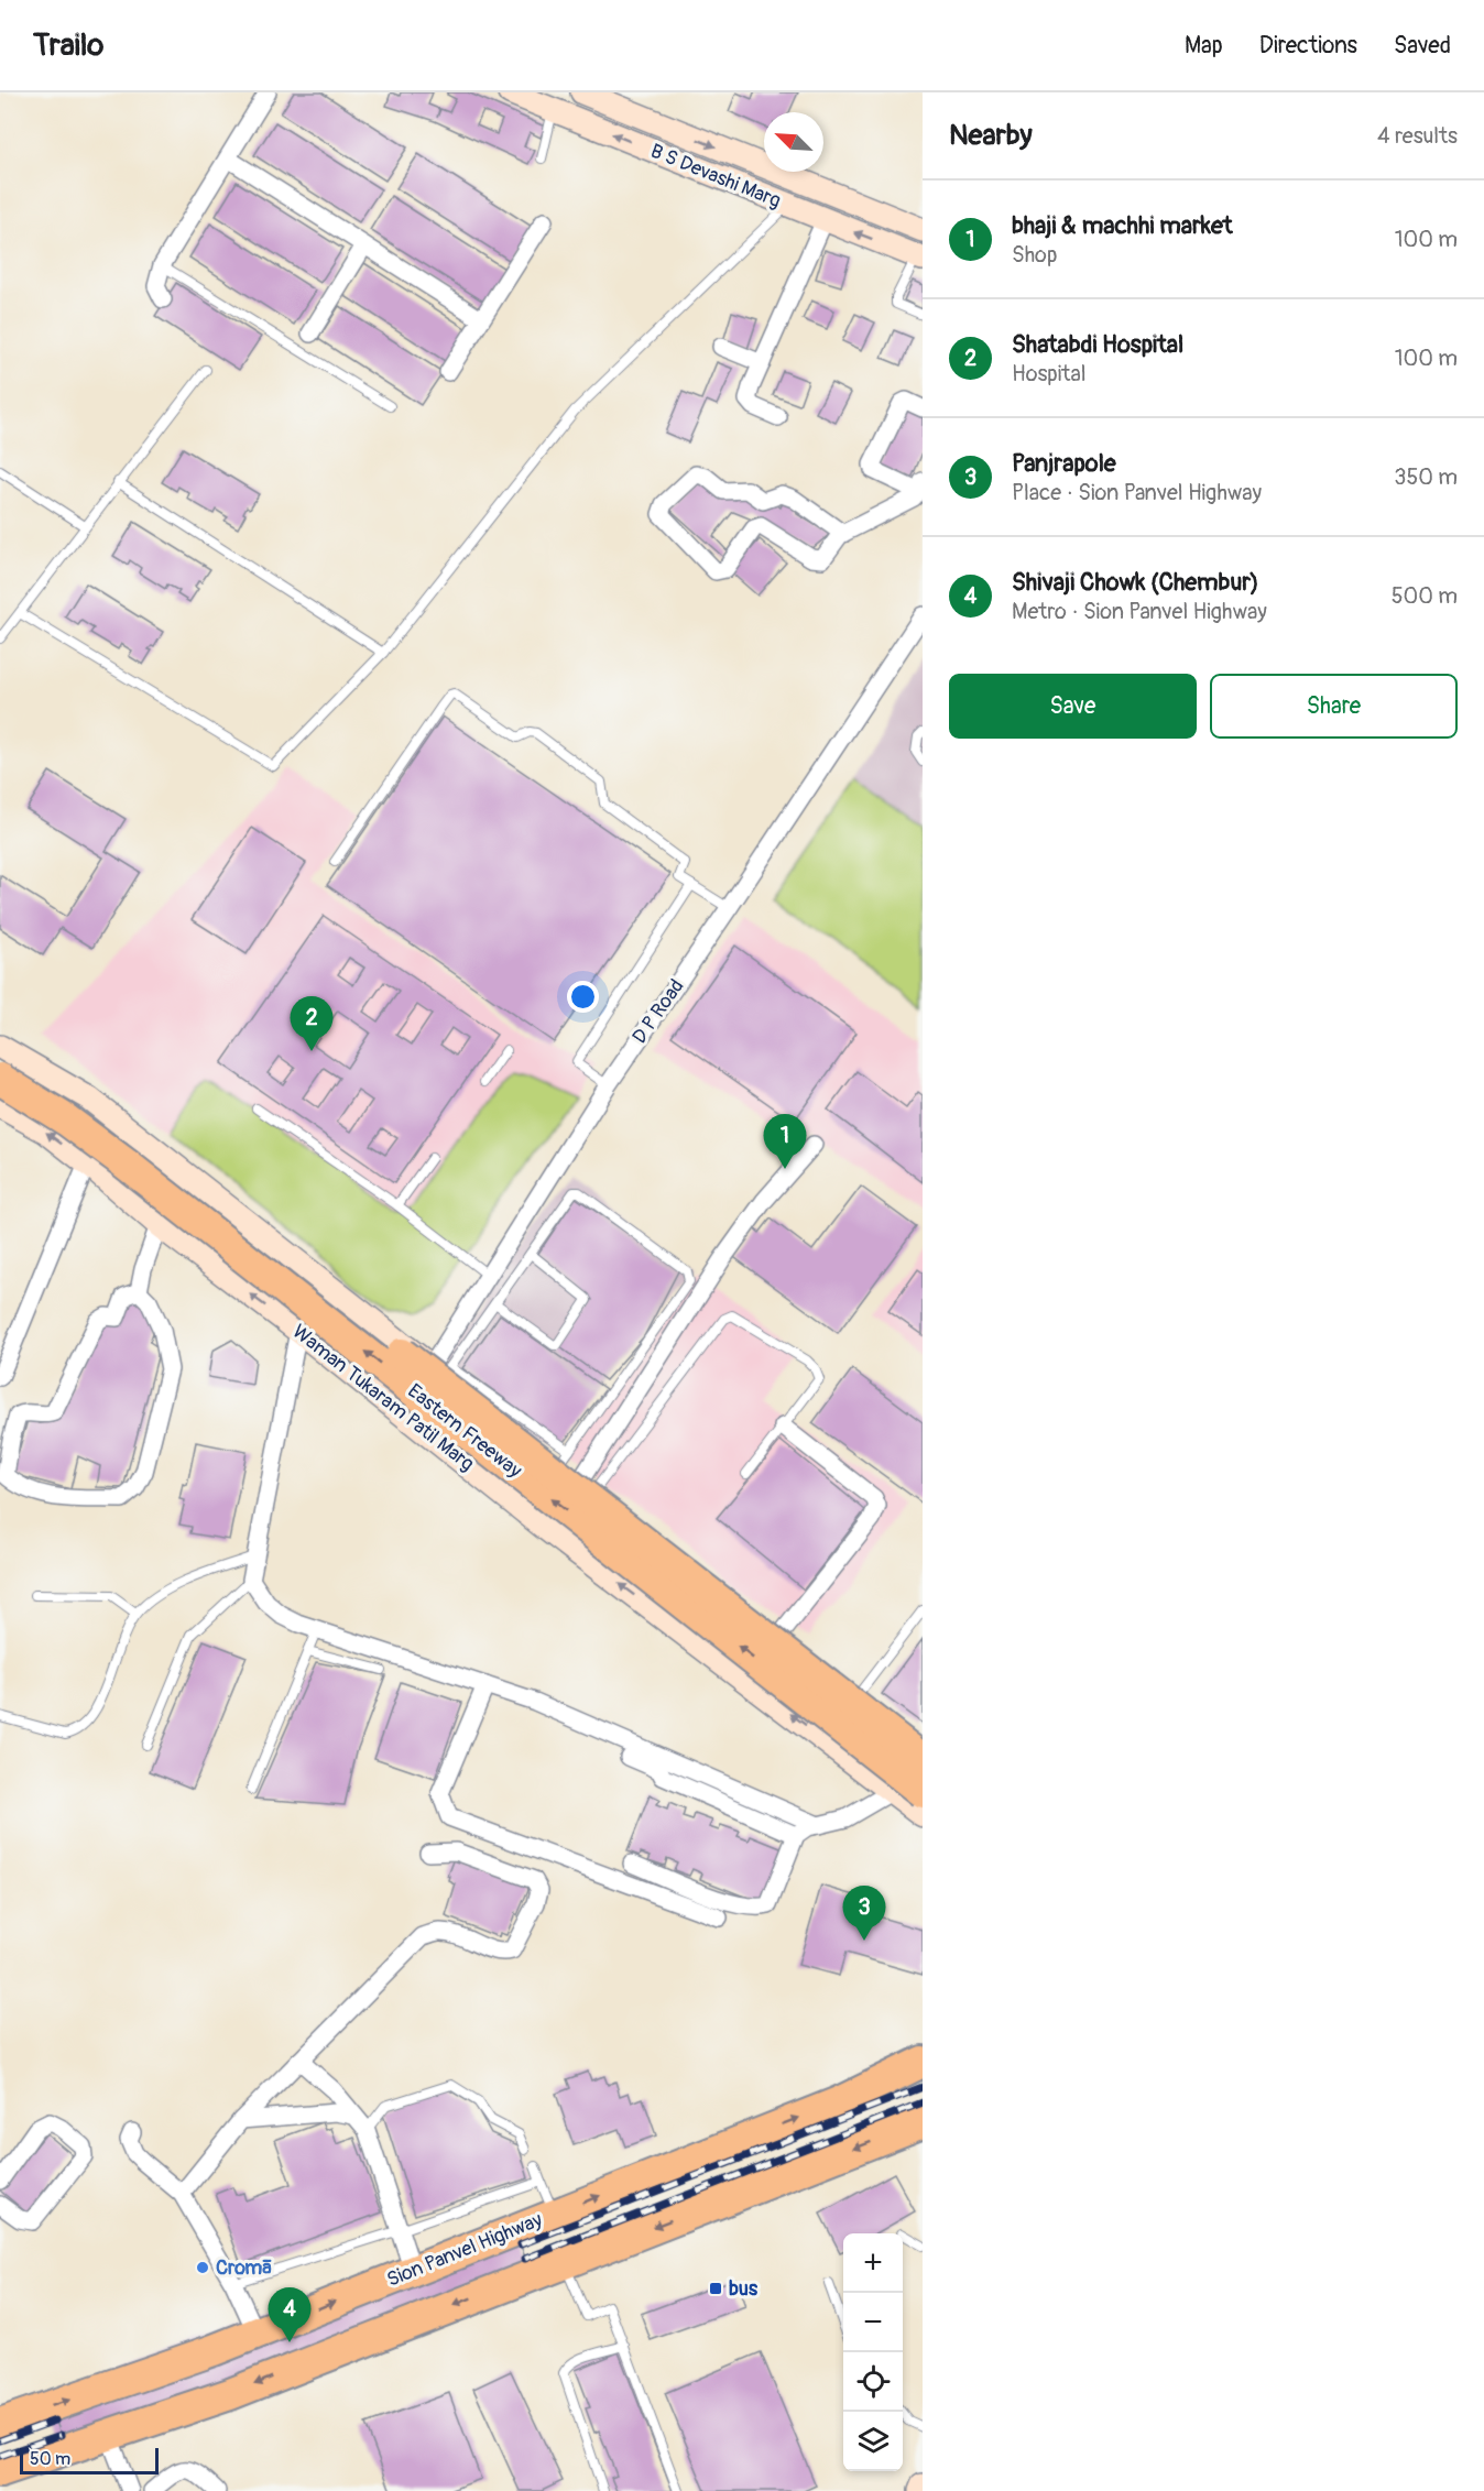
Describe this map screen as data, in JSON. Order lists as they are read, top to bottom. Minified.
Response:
{"streets":{"highway":["Eastern Freeway","Sion Panvel Highway"],"main road":["B S Devashi Marg","Waman Tukaram Patil Marg"],"street":["D P Road"]},"crossings":[["D P Road","Waman Tukaram Patil Marg"],["Waman Tukaram Patil Marg","Eastern Freeway"]],"places":{"other":["Cromā"],"transit":["bus"]},"scale_bar":"50 m","north":"top left","page":{"header":"Trailo","nav":["Map","Directions","Saved"],"heading":["Nearby","4 results"],"list":[{"mark":"1","name":"bhaji & machhi market","note":"Shop","value":"100 m"},{"mark":"2","name":"Shatabdi Hospital","note":"Hospital","value":"100 m"},{"mark":"3","name":"Panjrapole","note":"Place · Sion Panvel Highway","value":"350 m"},{"mark":"4","name":"Shivaji Chowk (Chembur)","note":"Metro · Sion Panvel Highway","value":"500 m"}],"buttons":["Save","Share"],"pins":["2","1","3","4"],"map_buttons":["+","−"],"scale":"50 m"}}
